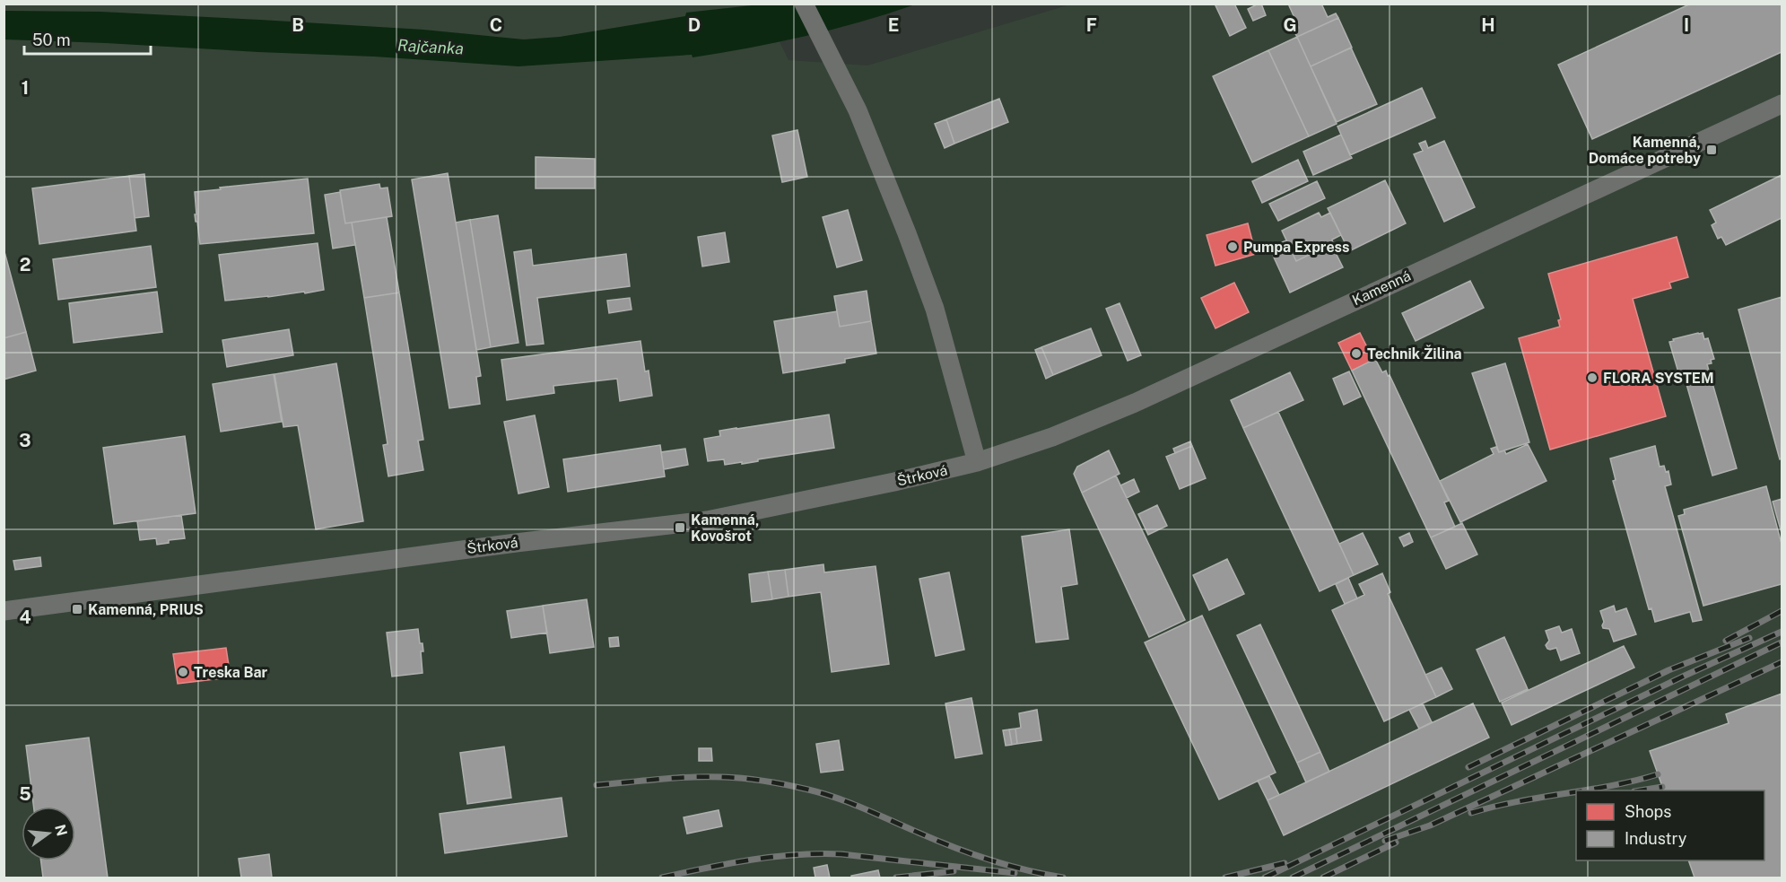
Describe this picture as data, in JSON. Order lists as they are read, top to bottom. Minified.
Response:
{"streets":{"street":["Kamenná","Štrková"]},"crossings":[["Kamenná","Štrková"]],"water":["Rajčanka"],"places":{"transit":["Kamenná, Domáce potreby","Kamenná, Kovošrot","Kamenná, PRIUS"],"other":["Pumpa Express","Technik Žilina","FLORA SYSTEM","Treska Bar"]},"legend":["Shops","Industry"],"scale_bar":"50 m","north":"right","grid":{"columns":["B","C","D","E","F","G","H","I"],"rows":["1","2","3","4","5"]}}
